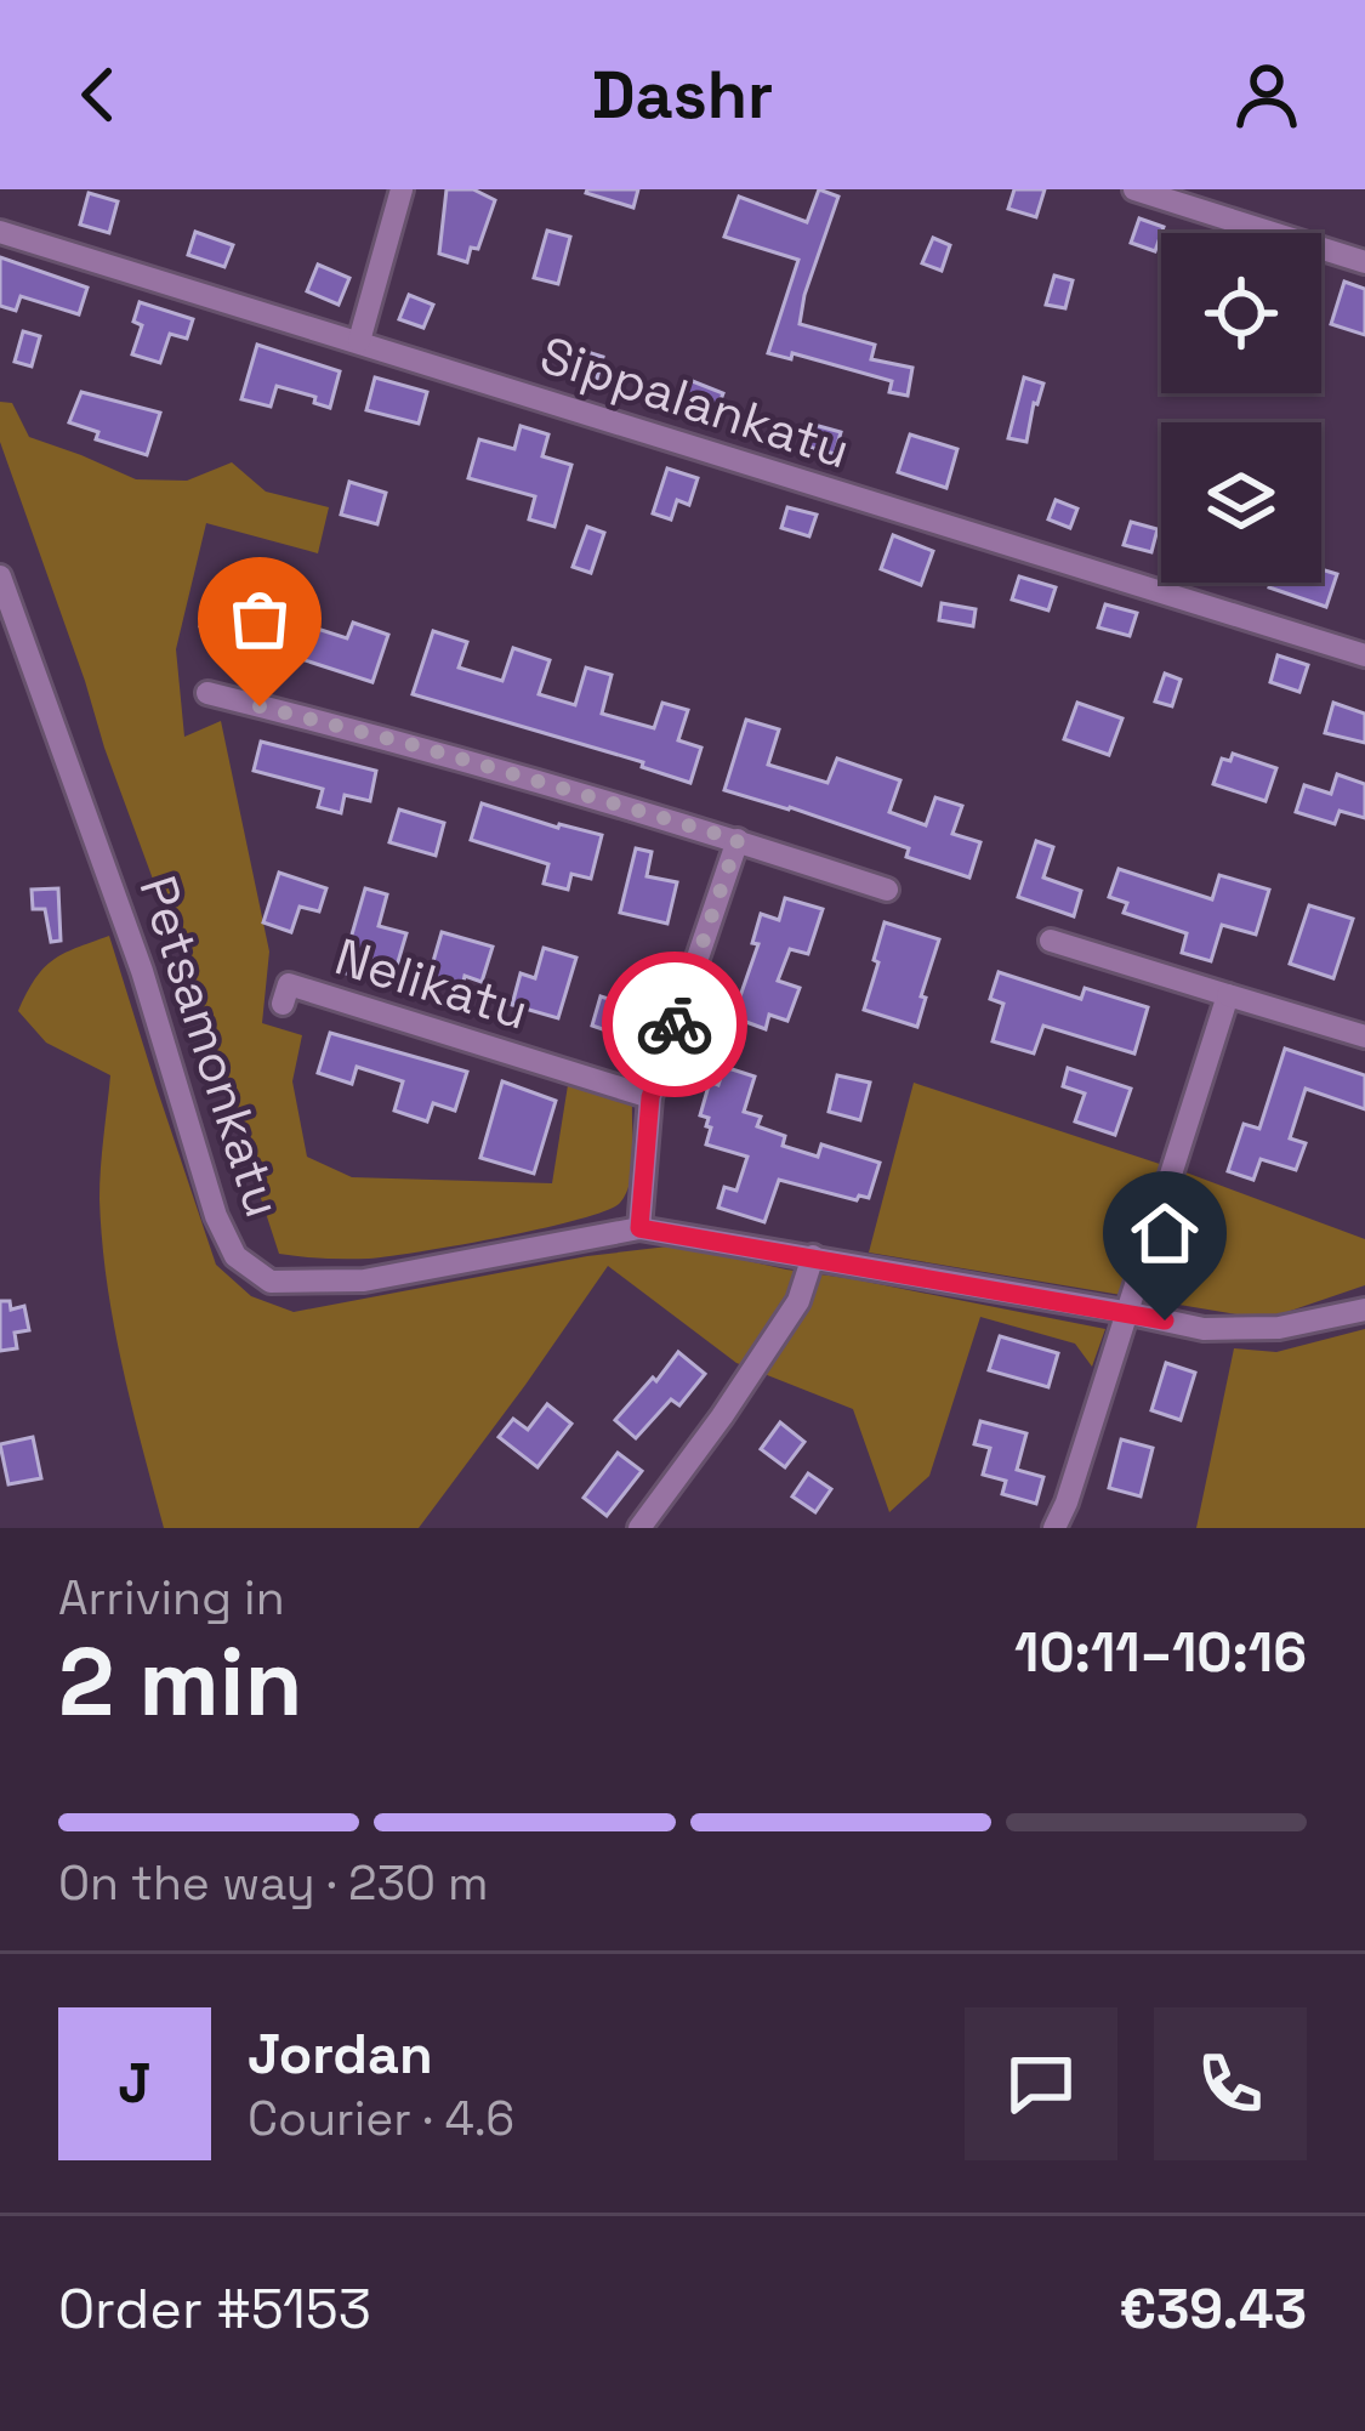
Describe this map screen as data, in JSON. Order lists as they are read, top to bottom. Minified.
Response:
{"streets":{"street":["Sippalankatu","Nelikatu","Petsamonkatu"]},"page":{"header":"Dashr","heading":["2 min","Arriving in","10:11–10:16"],"panel":["Jordan","Courier · 4.6","Order #5153","€39.43"],"bar":"On the way · 230 m","round":"J"}}
